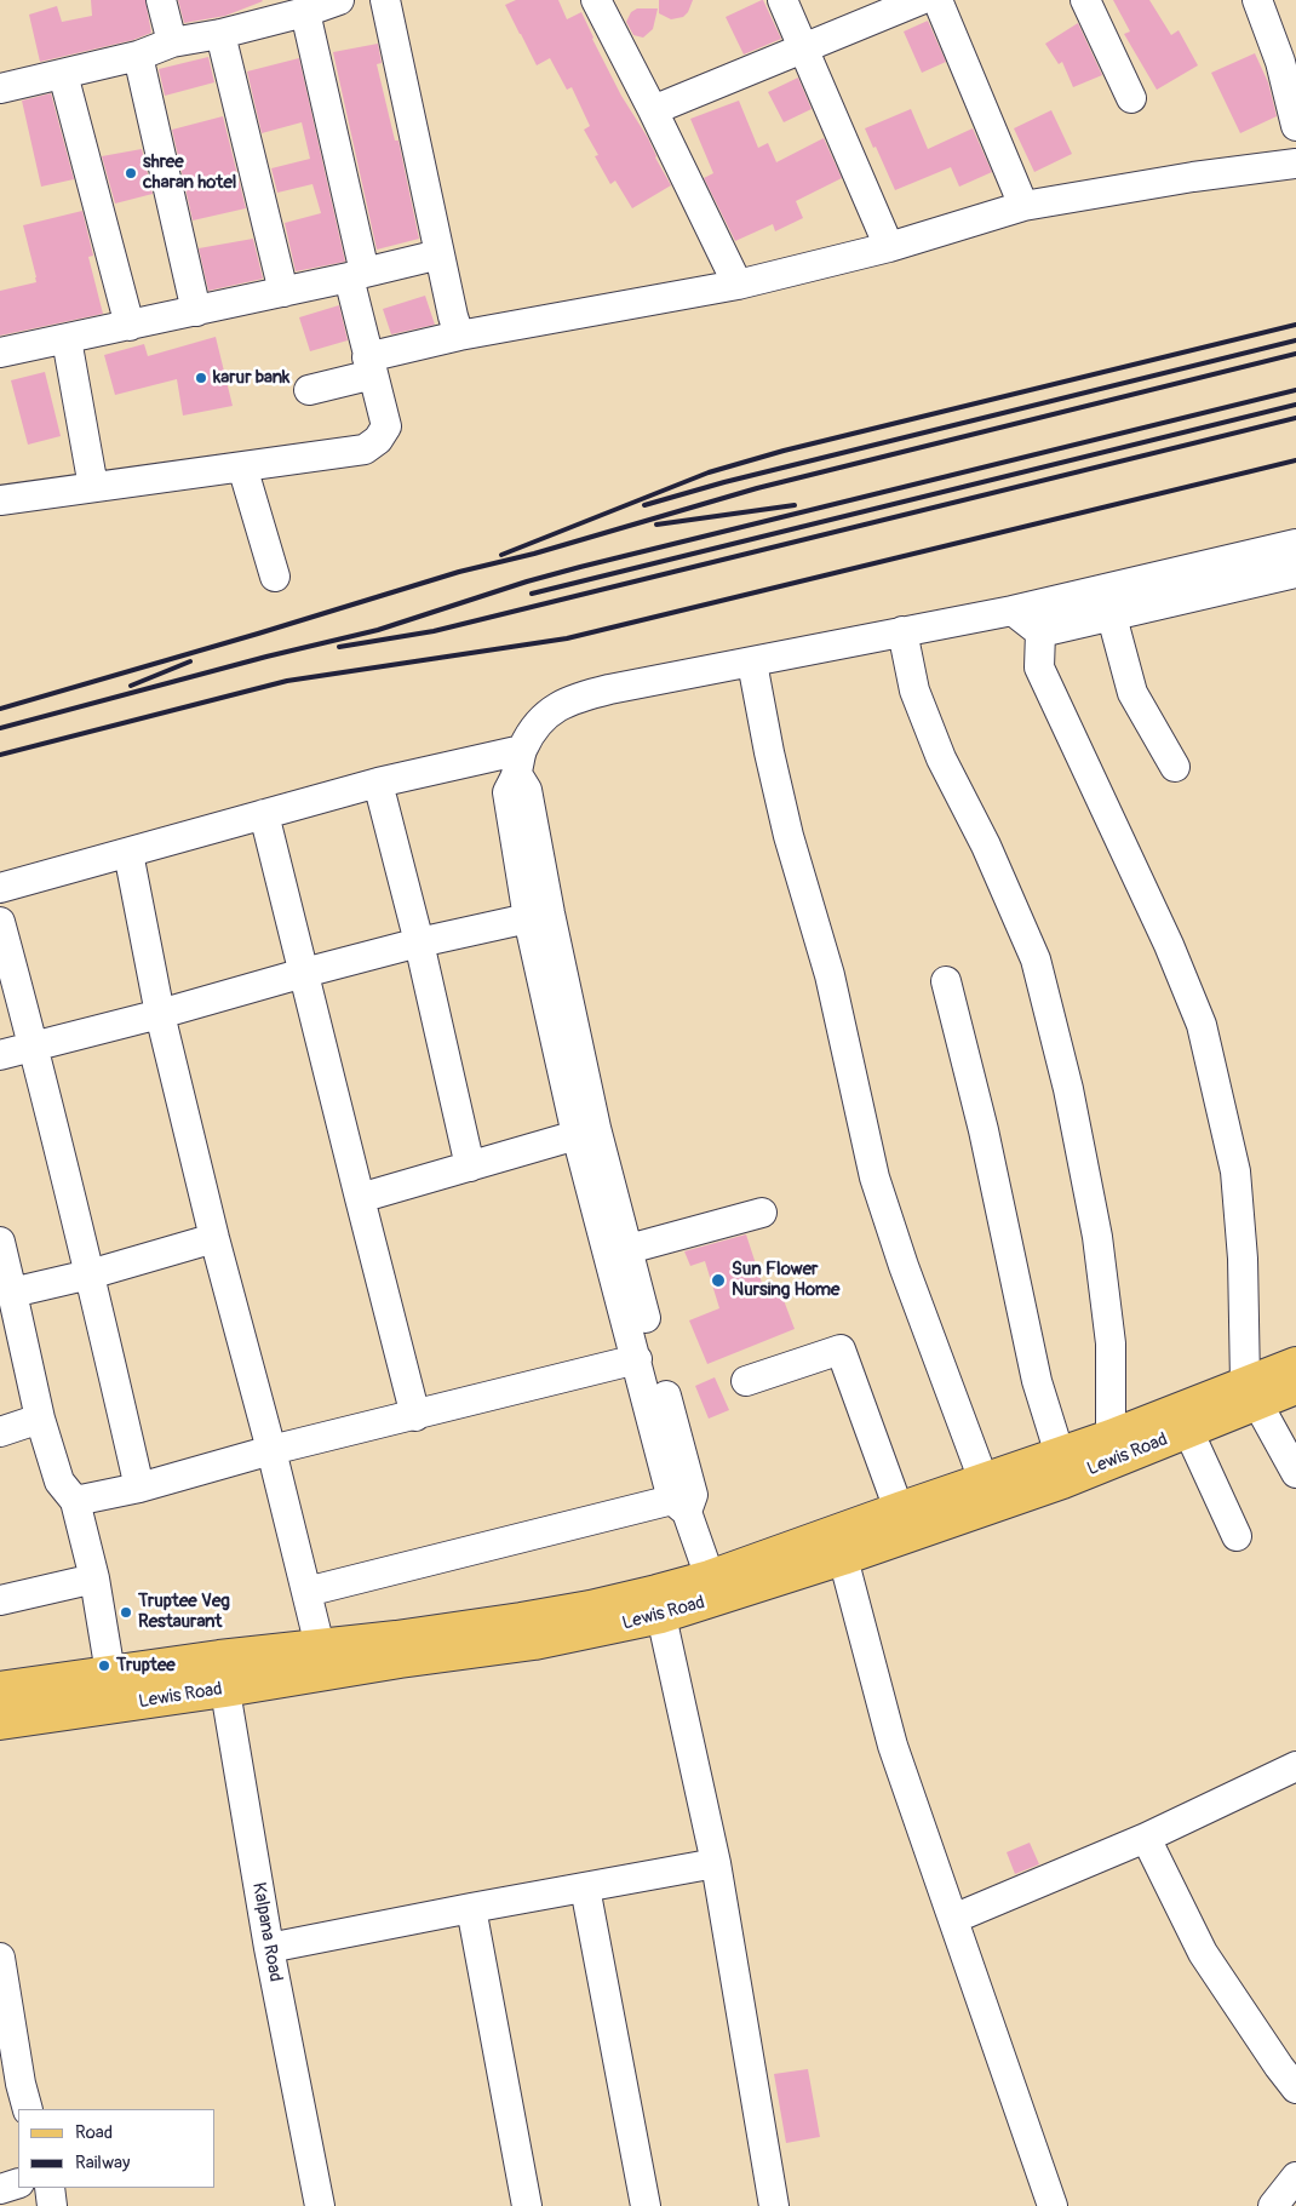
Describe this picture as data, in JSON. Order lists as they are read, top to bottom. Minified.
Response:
{"streets":{"main road":["Lewis Road"],"street":["Kalpana Road"]},"crossings":[["Lewis Road","Kalpana Road"]],"places":["shree charan hotel","karur bank","Sun Flower Nursing Home","Truptee Veg Restaurant","Truptee"],"legend":["Road","Railway"]}
